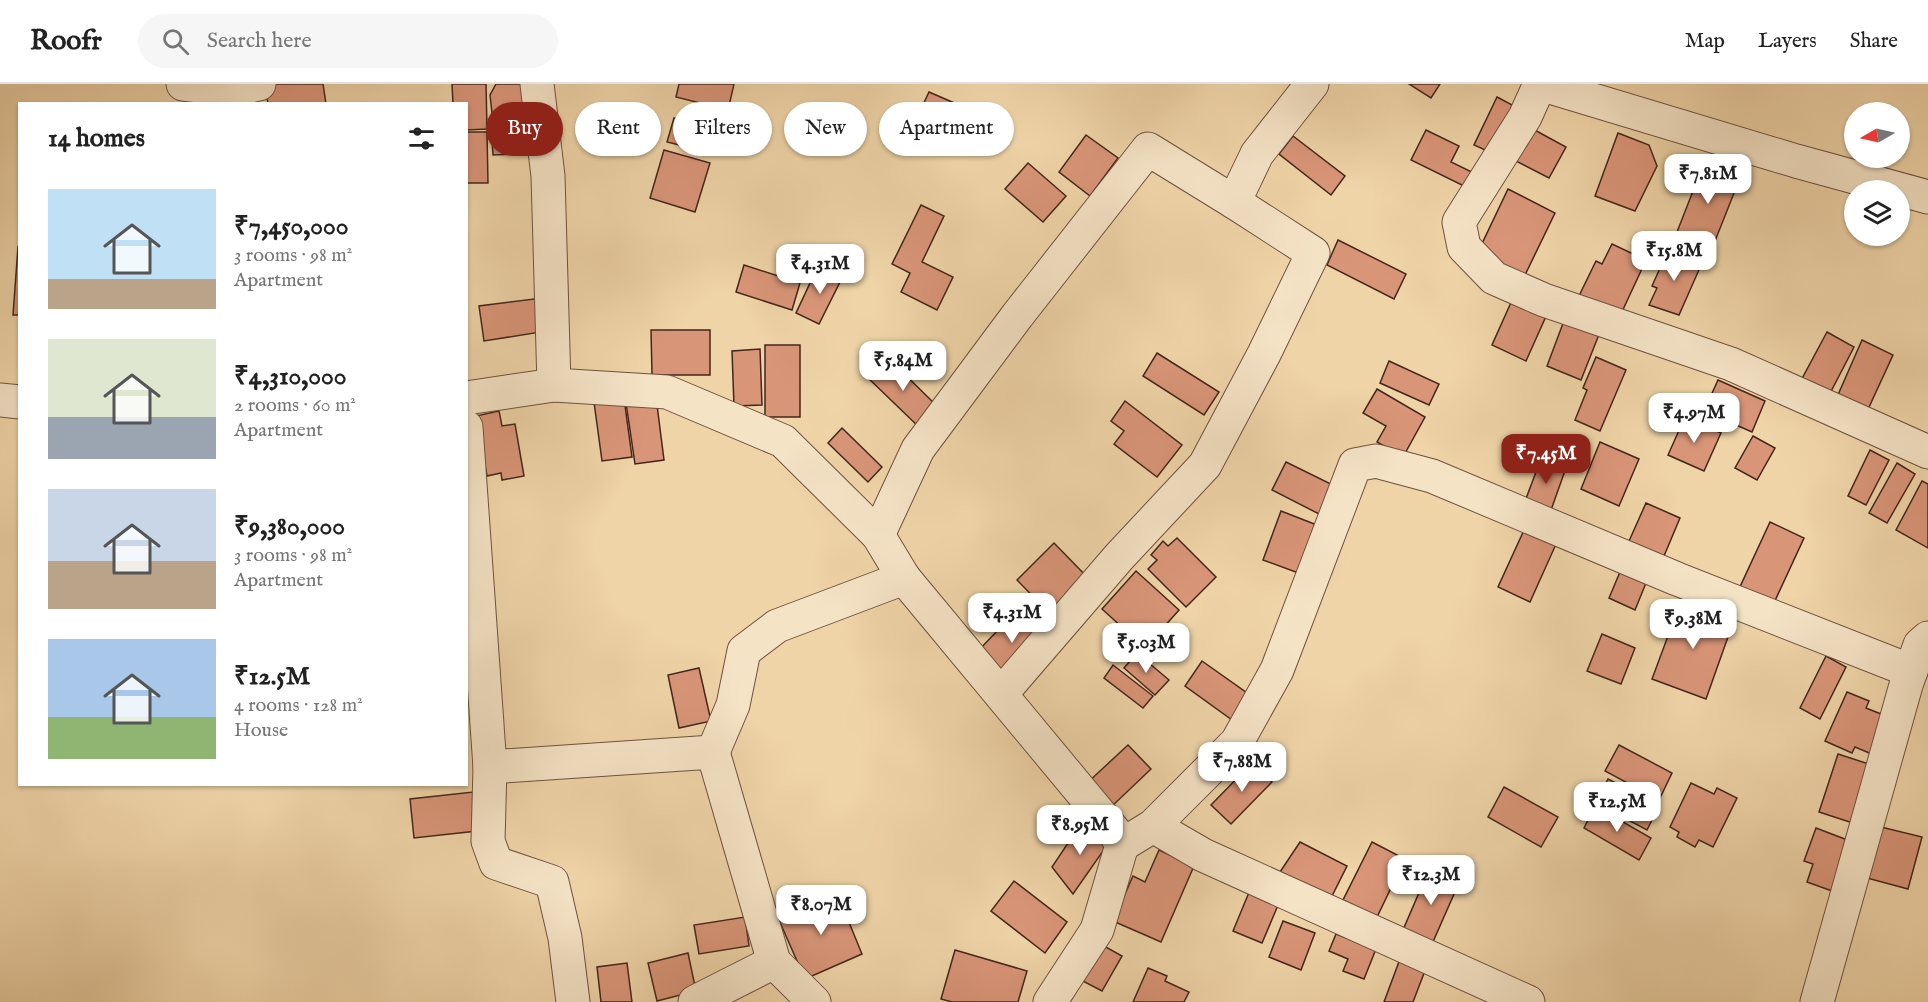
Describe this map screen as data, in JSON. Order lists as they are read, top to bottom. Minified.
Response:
{"north":"left","page":{"header":"Roofr","search":"Search here","nav":["Map","Layers","Share"],"chip":["Buy","Rent","Filters","New","Apartment"],"heading":"14 homes","price":["₹7.81M","₹15.8M","₹4.31M","₹5.84M","₹4.97M","₹7.45M","₹4.31M","₹9.38M","₹5.03M","₹7.88M","₹12.5M","₹8.95M","₹12.3M","₹8.07M"],"list":[{"name":"₹7,450,000","note":"3 rooms · 98 m² · Apartment"},{"name":"₹4,310,000","note":"2 rooms · 60 m² · Apartment"},{"name":"₹9,380,000","note":"3 rooms · 98 m² · Apartment"},{"name":"₹12.5M","note":"4 rooms · 128 m² · House"}]}}
